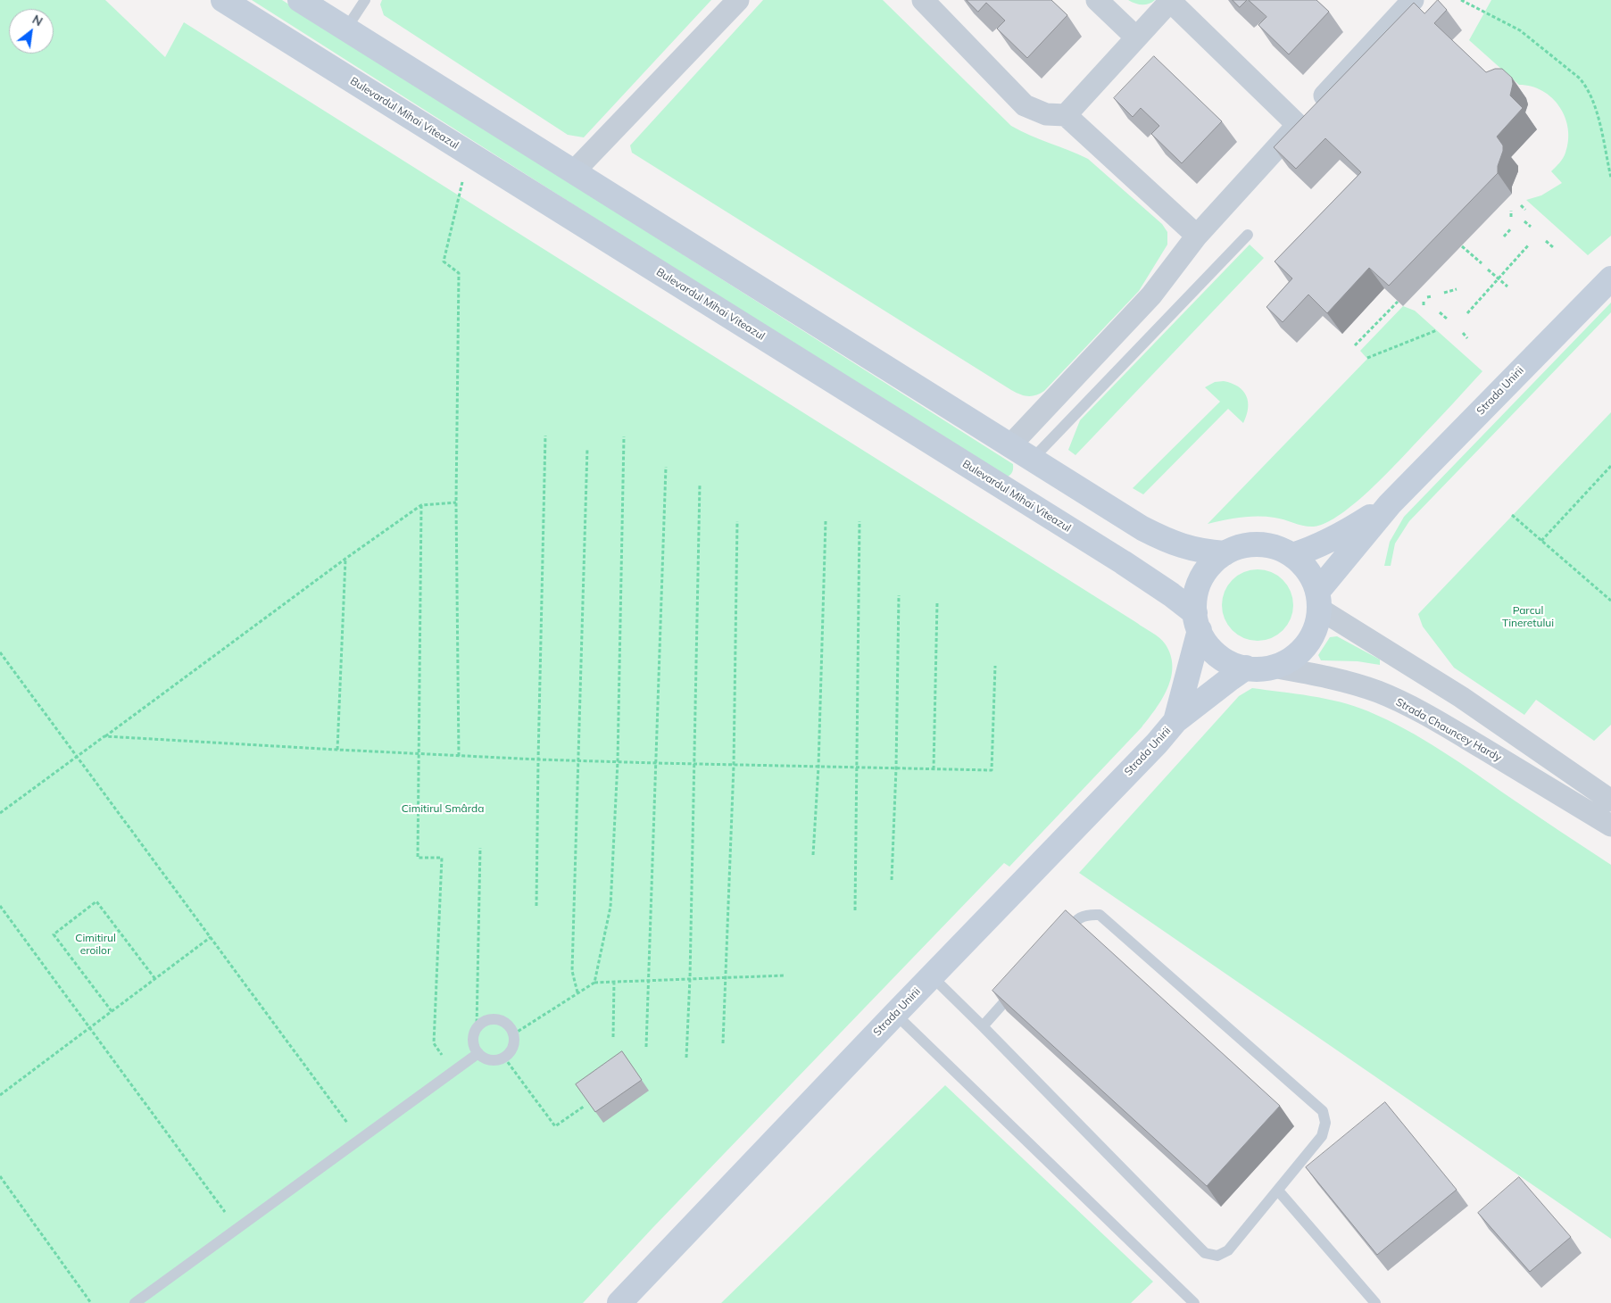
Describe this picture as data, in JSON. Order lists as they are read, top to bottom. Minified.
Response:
{"streets":{"main road":["Bulevardul Mihai Viteazul","Strada Unirii"],"street":["Strada Chauncey Hardy"]},"crossings":[["Bulevardul Mihai Viteazul","Strada Unirii"],["Bulevardul Mihai Viteazul","Strada Chauncey Hardy"],["Strada Unirii","Strada Chauncey Hardy"]],"parks":["Parcul Tineretului","Cimitirul Smârda","Cimitirul eroilor"],"north":"top right"}
